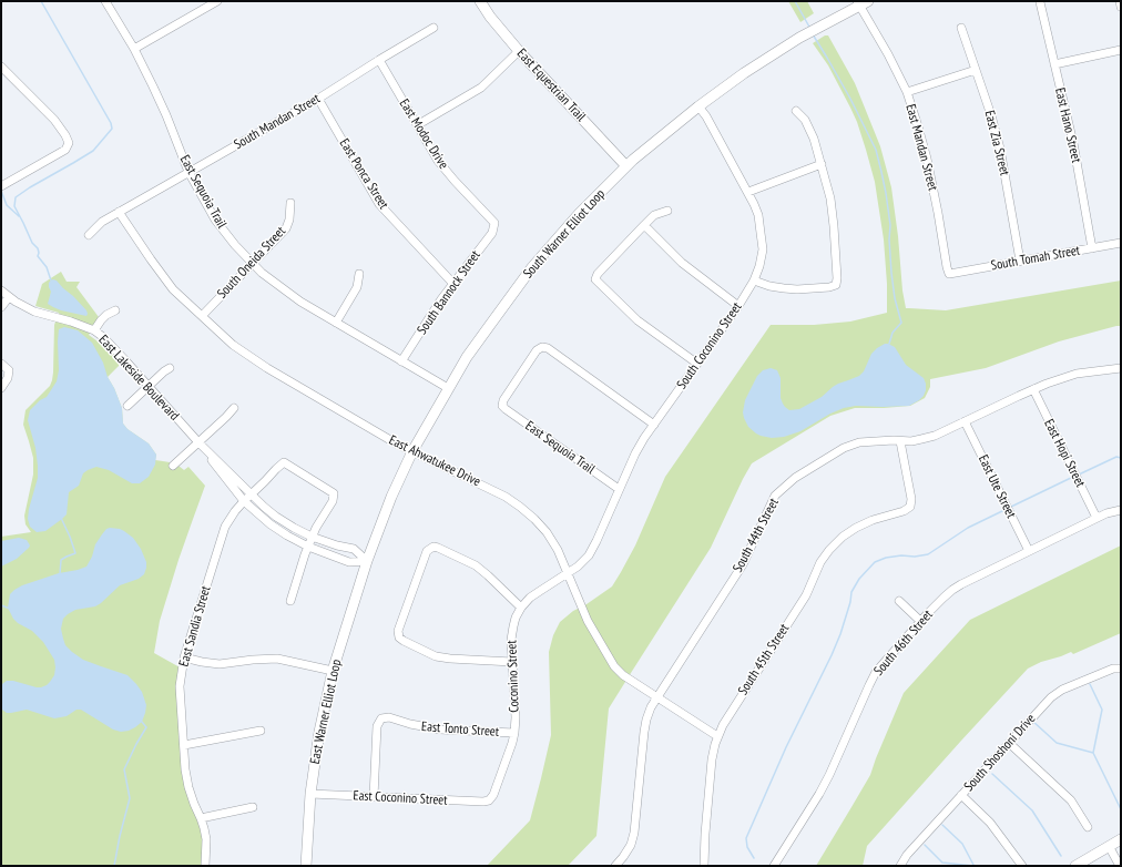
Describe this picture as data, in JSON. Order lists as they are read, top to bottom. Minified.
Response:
{"streets":{"main road":["East Equestrian Trail","South Warner Elliot Loop","East Warner Elliot Loop"],"street":["South Mandan Street","East Hano Street","East Modoc Drive","East Zia Street","East Mandan Street","East Ponca Street","East Sequoia Trail","South Tomah Street","South Oneida Street","South Bannock Street","South Coconino Street","East Lakeside Boulevard","East Hopi Street","East Ahwatukee Drive","East Ute Street","South 44th Street","East Sandia Street","South 46th Street","South 45th Street","Coconino Street","East Tonto Street","South Shoshoni Drive","East Coconino Street"]},"crossings":[["East Equestrian Trail","South Warner Elliot Loop"],["South Mandan Street","East Modoc Drive"],["South Mandan Street","East Ponca Street"],["South Mandan Street","East Sequoia Trail"],["South Mandan Street","East Ahwatukee Drive"],["East Hano Street","South Tomah Street"],["East Modoc Drive","South Bannock Street"],["East Zia Street","South Tomah Street"],["East Mandan Street","South Warner Elliot Loop"],["East Mandan Street","South Tomah Street"],["East Ponca Street","South Bannock Street"],["East Sequoia Trail","South Warner Elliot Loop"],["East Sequoia Trail","South Oneida Street"],["East Sequoia Trail","South Bannock Street"],["East Sequoia Trail","South Coconino Street"],["South Warner Elliot Loop","South Coconino Street"],["South Warner Elliot Loop","East Lakeside Boulevard"],["South Warner Elliot Loop","East Ahwatukee Drive"],["South Warner Elliot Loop","East Warner Elliot Loop"],["South Oneida Street","East Ahwatukee Drive"],["South Coconino Street","East Ahwatukee Drive"],["South Coconino Street","Coconino Street"],["East Lakeside Boulevard","East Sandia Street"],["East Lakeside Boulevard","East Warner Elliot Loop"],["East Hopi Street","South 44th Street"],["East Hopi Street","South 46th Street"],["East Ahwatukee Drive","South 44th Street"],["East Ahwatukee Drive","South 45th Street"],["East Ahwatukee Drive","Coconino Street"],["East Ute Street","South 44th Street"],["East Ute Street","South 46th Street"],["South 44th Street","South 45th Street"],["Coconino Street","East Tonto Street"],["Coconino Street","East Coconino Street"],["East Warner Elliot Loop","East Coconino Street"],["East Tonto Street","East Coconino Street"]]}
